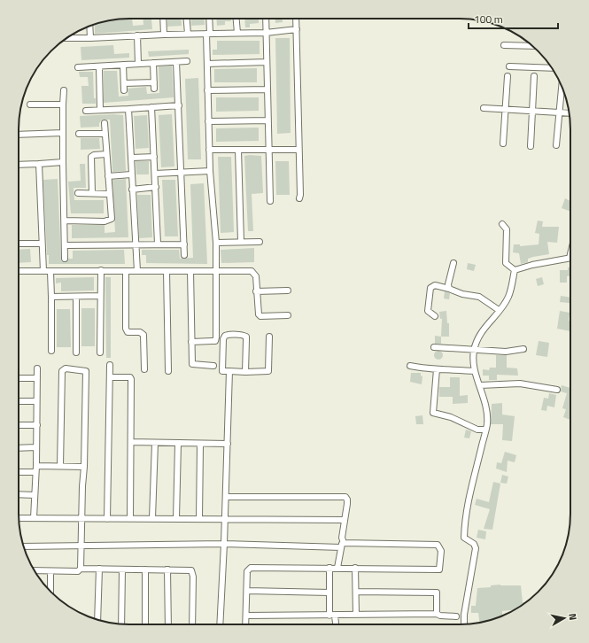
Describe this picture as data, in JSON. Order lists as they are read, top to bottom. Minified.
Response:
{"scale_bar":"100 m","north":"right"}
